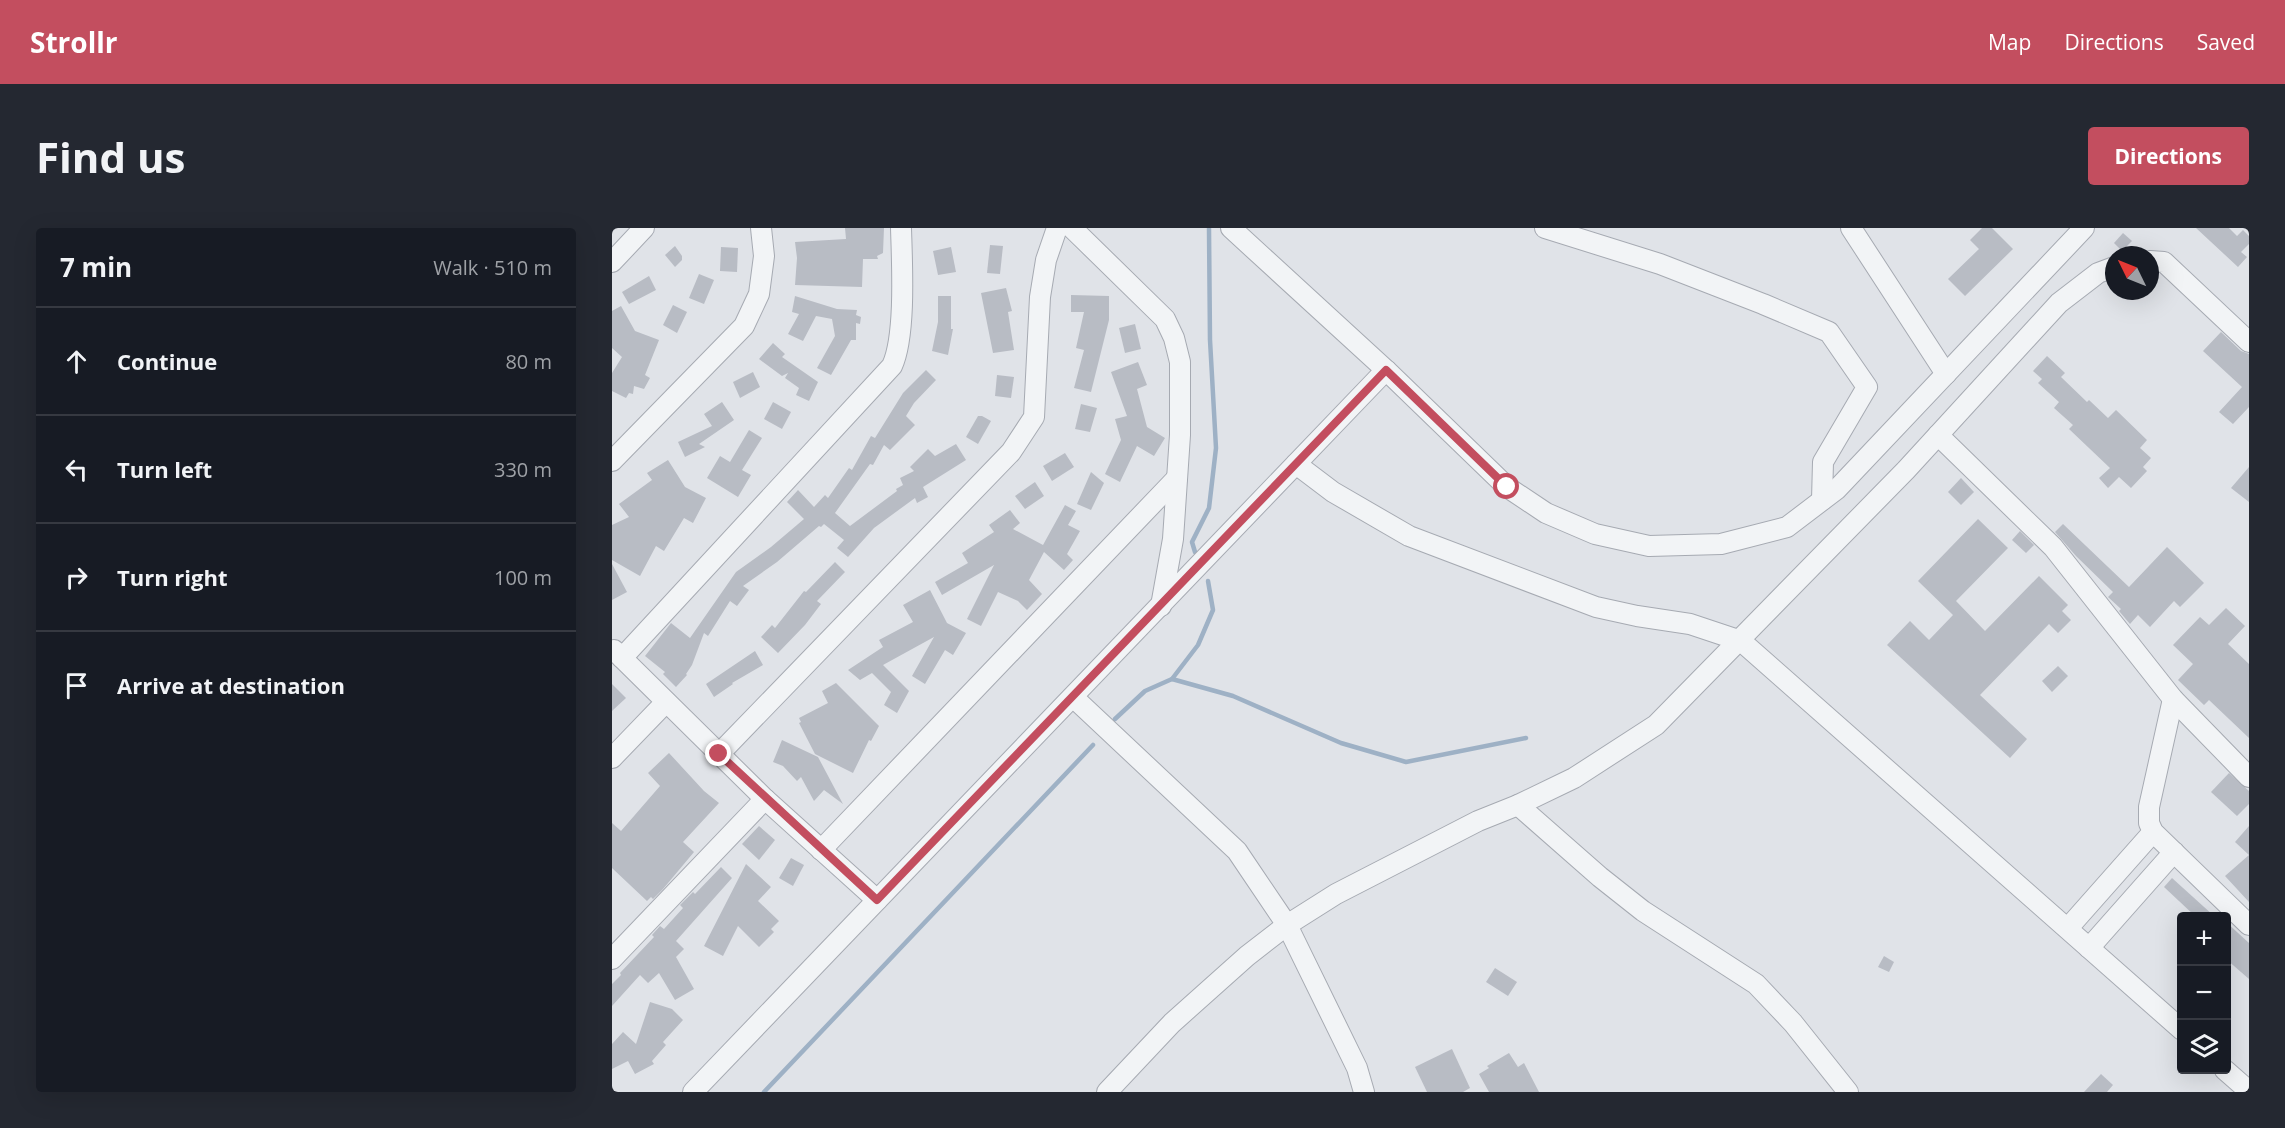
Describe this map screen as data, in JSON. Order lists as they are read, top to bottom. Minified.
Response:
{"north":"top left","page":{"header":"Strollr","nav":["Map","Directions","Saved"],"buttons":"Directions","title":"Find us","heading":["7 min","Walk · 510 m"],"list":[["Continue","80 m"],["Turn left","330 m"],["Turn right","100 m"],"Arrive at destination"],"map_buttons":["+","−"]}}
